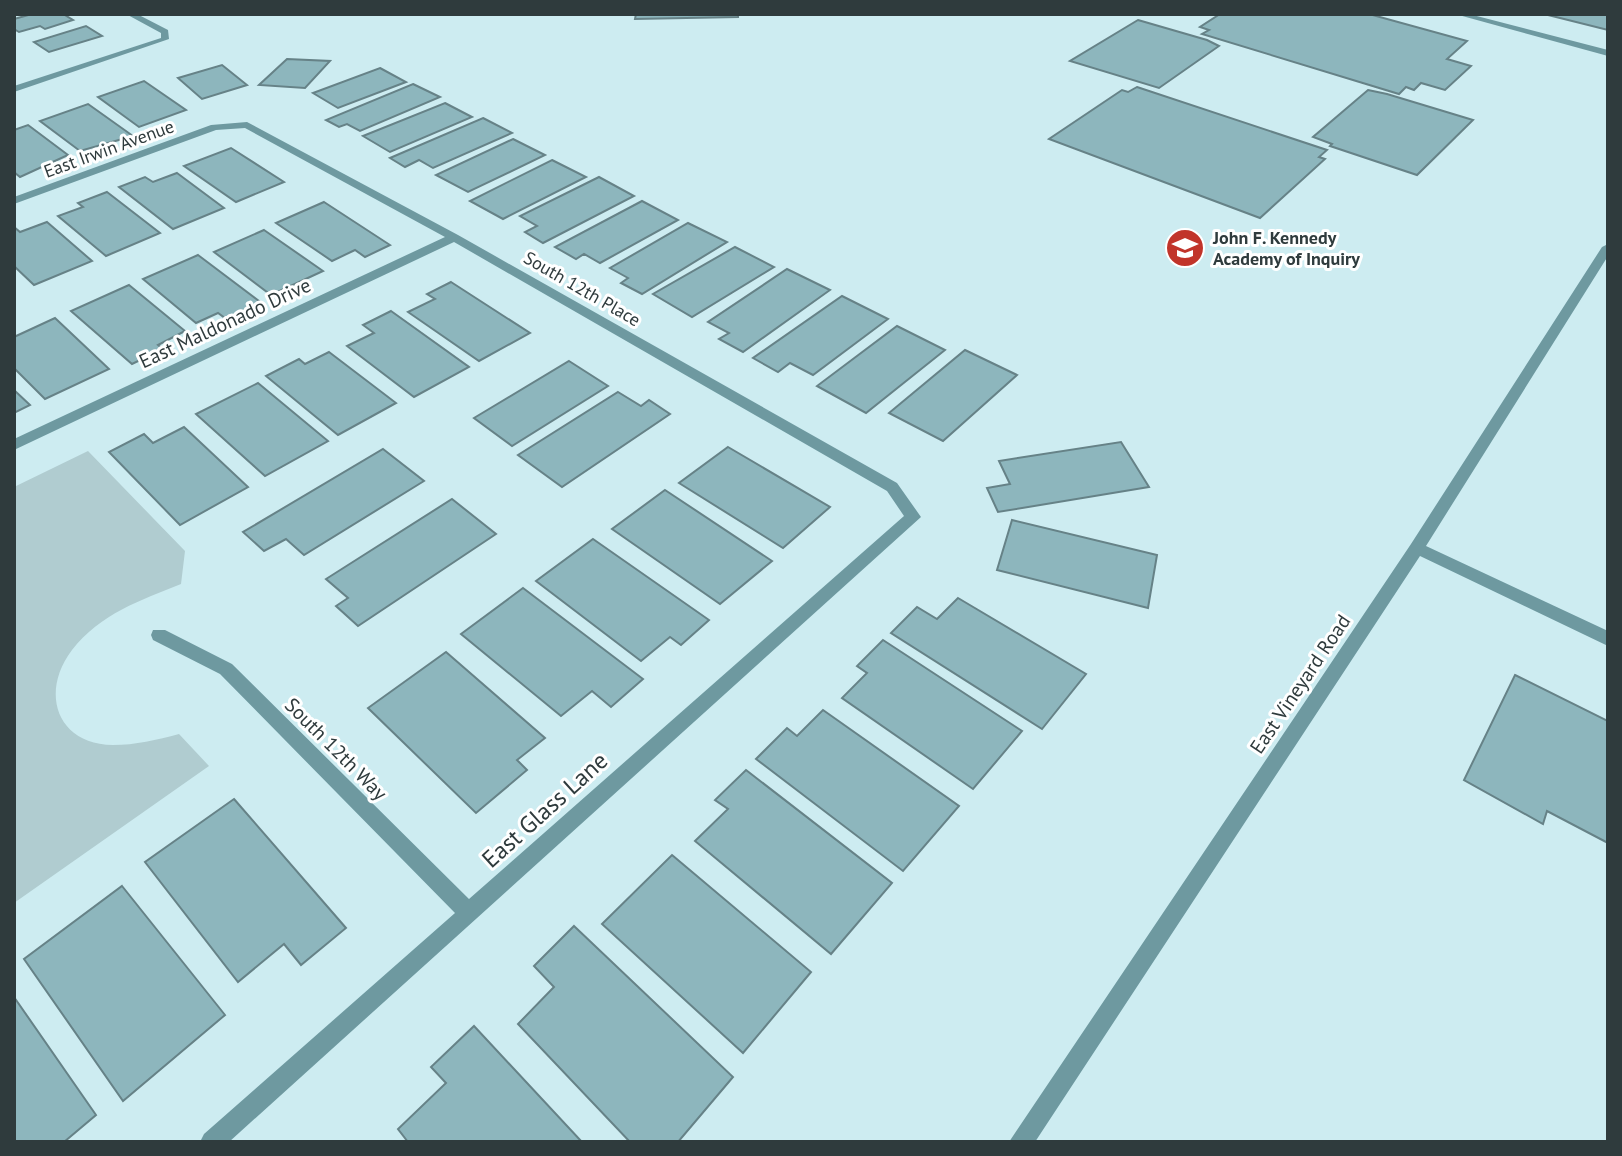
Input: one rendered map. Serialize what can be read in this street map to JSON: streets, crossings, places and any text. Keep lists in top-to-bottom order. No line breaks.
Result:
{"streets":{"street":["East Irwin Avenue","South 12th Place","East Maldonado Drive","East Vineyard Road","South 12th Way","East Glass Lane"]},"crossings":[["East Irwin Avenue","South 12th Place"],["South 12th Place","East Maldonado Drive"],["South 12th Place","East Glass Lane"],["South 12th Way","East Glass Lane"]],"places":{"school or university":["John F. Kennedy Academy of Inquiry"]}}
